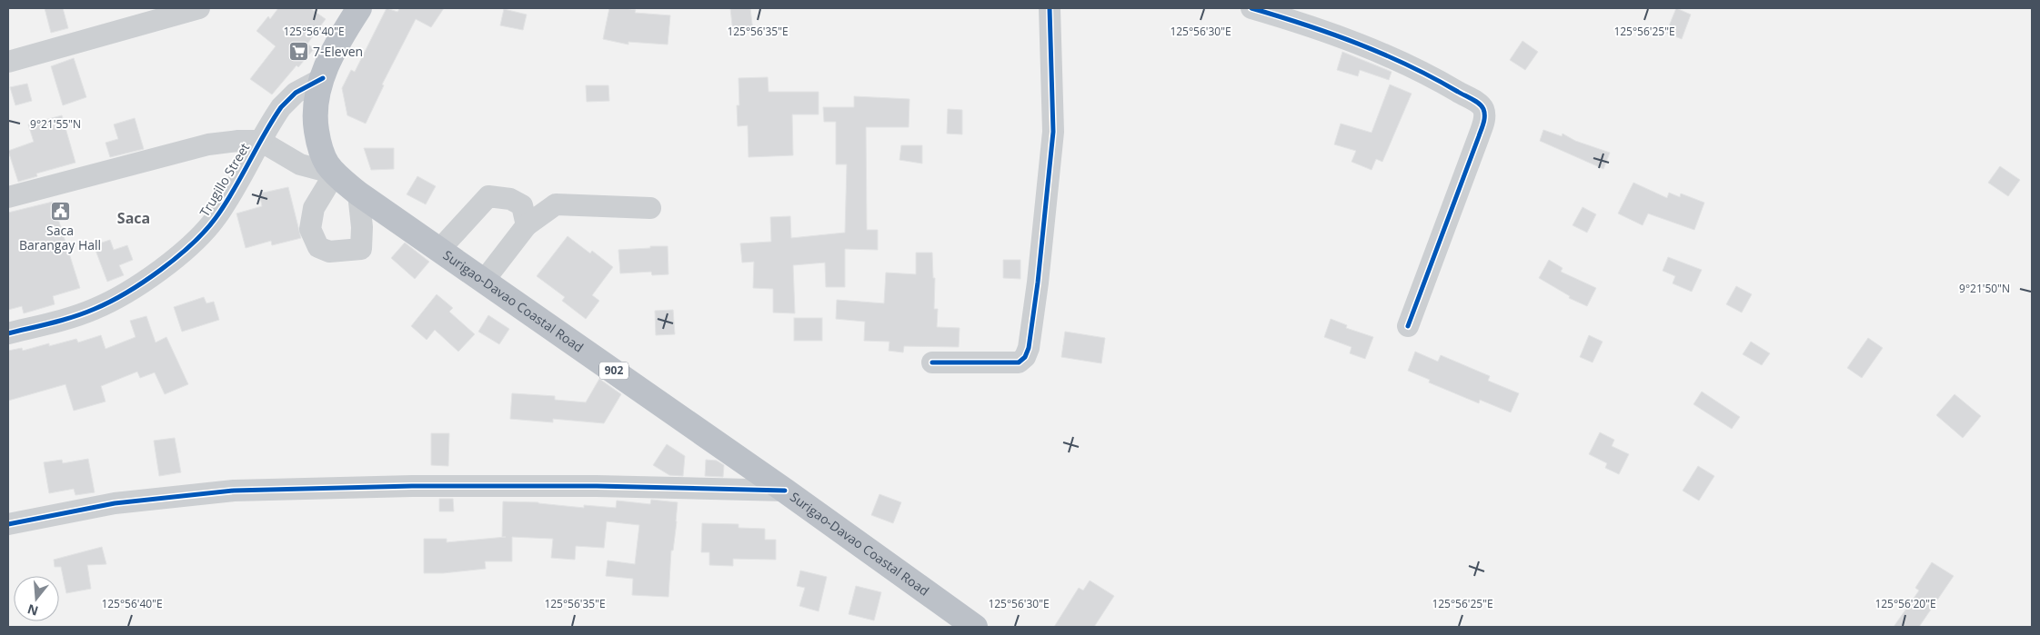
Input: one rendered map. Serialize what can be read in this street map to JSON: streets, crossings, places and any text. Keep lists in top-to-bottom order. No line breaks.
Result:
{"streets":{"highway":["Surigao-Davao Coastal Road","902"],"street":["Trugillo Street"]},"crossings":[["Trugillo Street","Surigao-Davao Coastal Road"]],"districts":["Saca"],"places":{"supermarket":["7-Eleven"],"public building":["Saca Barangay Hall"]},"north":"bottom","coordinates":["125°56'40\"E","125°56'35\"E","125°56'30\"E","125°56'25\"E","9°21'55\"N","9°21'50\"N","125°56'20\"E"]}
